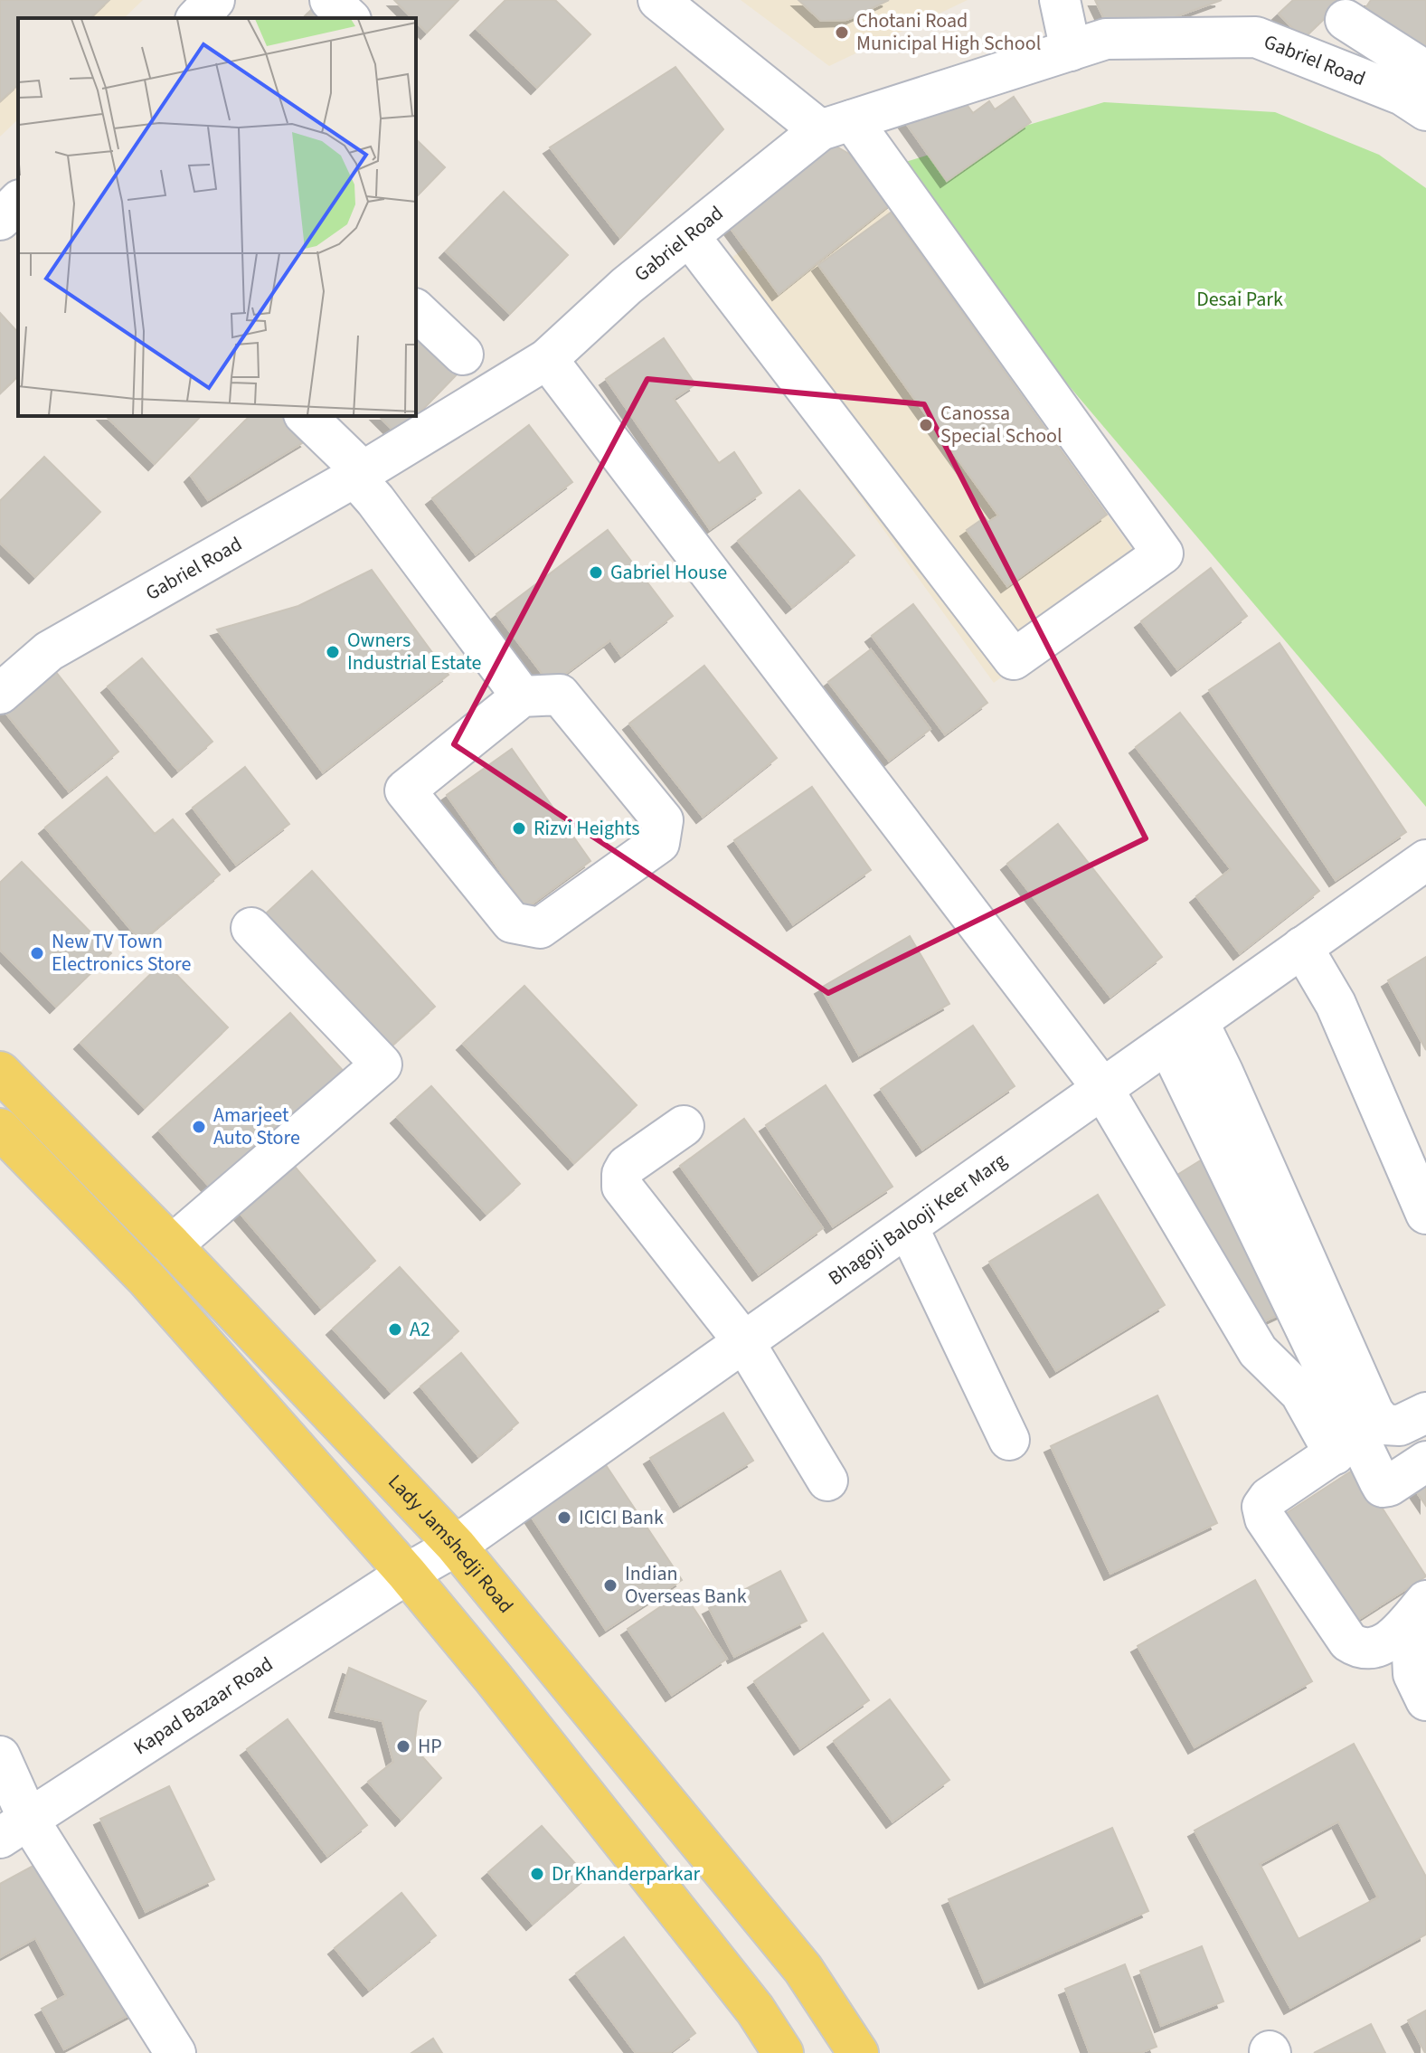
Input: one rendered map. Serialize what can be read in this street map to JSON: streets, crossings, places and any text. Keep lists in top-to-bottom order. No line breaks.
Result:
{"streets":{"main road":["Lady Jamshedji Road"],"street":["Gabriel Road","Bhagoji Balooji Keer Marg","Kapad Bazaar Road"]},"crossings":[["Bhagoji Balooji Keer Marg","Lady Jamshedji Road"],["Bhagoji Balooji Keer Marg","Kapad Bazaar Road"]],"parks":["Desai Park"],"places":["Chotani Road Municipal High School","Canossa Special School","Gabriel House","Owners Industrial Estate","Rizvi Heights","New TV Town Electronics Store","Amarjeet Auto Store","A2","ICICI Bank","Indian Overseas Bank","HP","Dr Khanderparkar"]}
